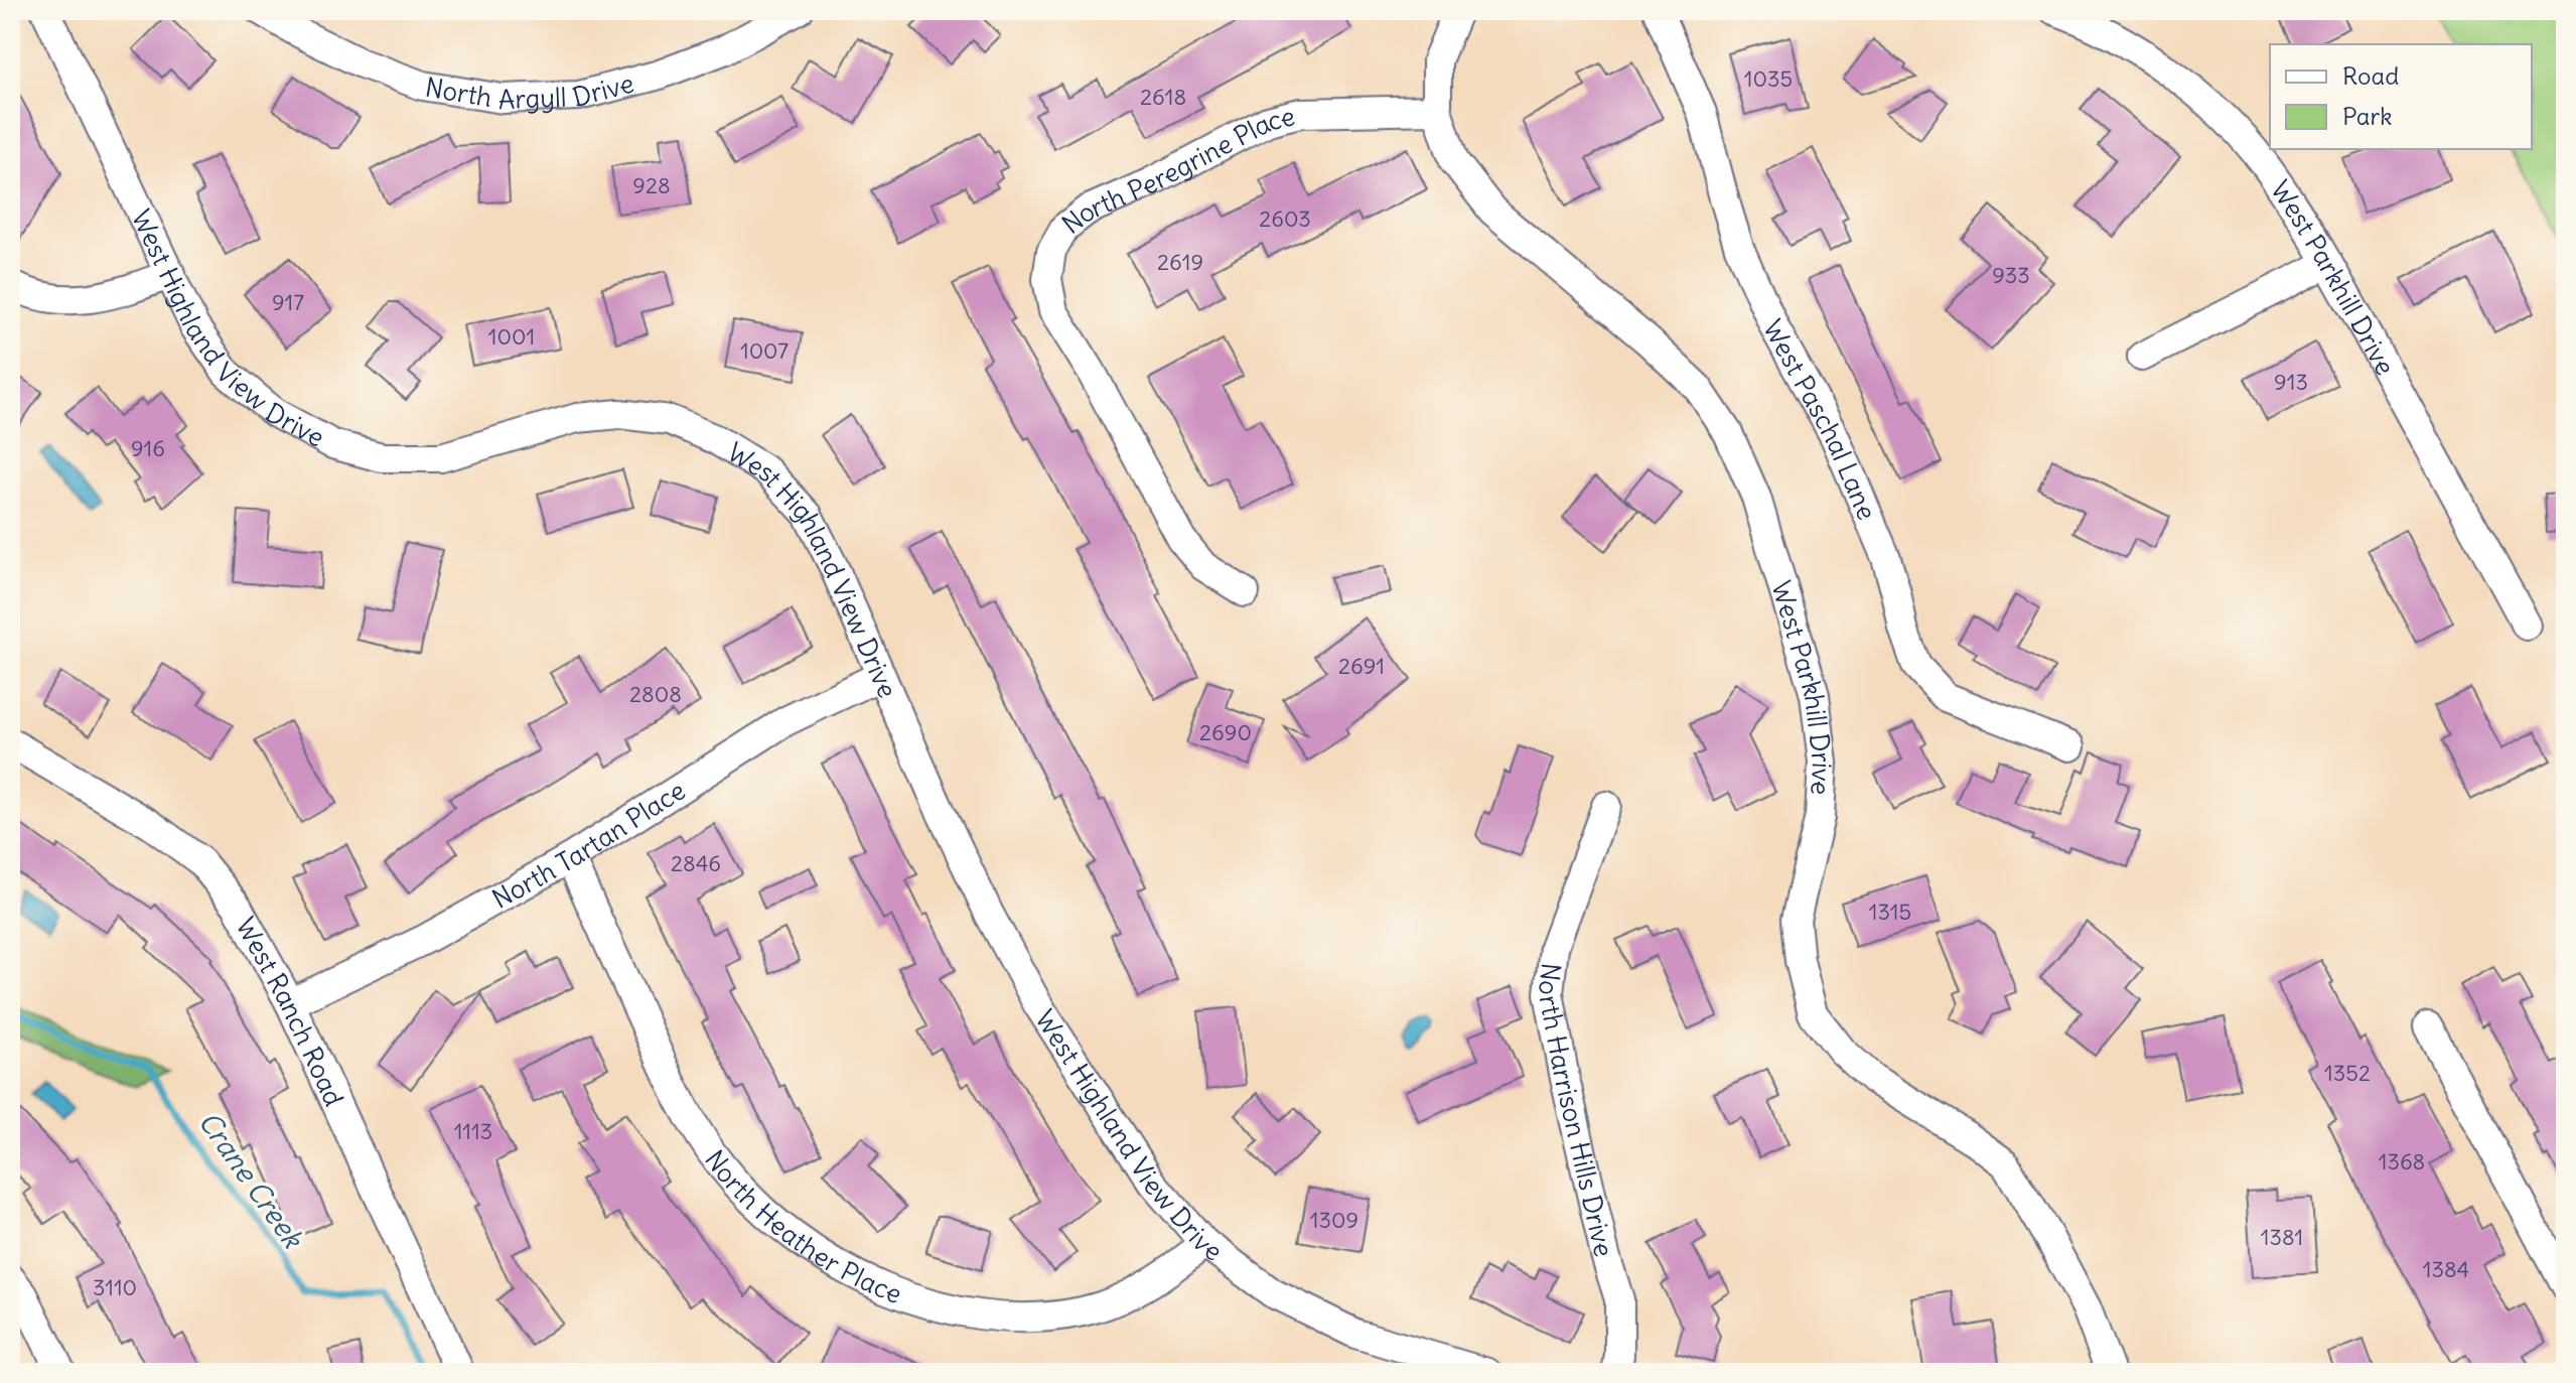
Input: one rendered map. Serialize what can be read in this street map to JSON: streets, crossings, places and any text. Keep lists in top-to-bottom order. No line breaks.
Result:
{"streets":{"street":["North Argyll Drive","North Peregrine Place","West Parkhill Drive","West Highland View Drive","West Paschal Lane","North Tartan Place","West Ranch Road","North Harrison Hills Drive","North Heather Place"]},"crossings":[["North Peregrine Place","West Parkhill Drive"],["West Highland View Drive","North Tartan Place"],["West Highland View Drive","North Heather Place"],["North Tartan Place","West Ranch Road"],["North Tartan Place","North Heather Place"]],"water":["Crane Creek"],"house_numbers":["1035","2618","928","2603","2619","933","917","1001","1007","913","916","2691","2808","2690","2846","1315","1352","1113","1368","1309","1381","1384","3110"],"legend":["Road","Park"]}
